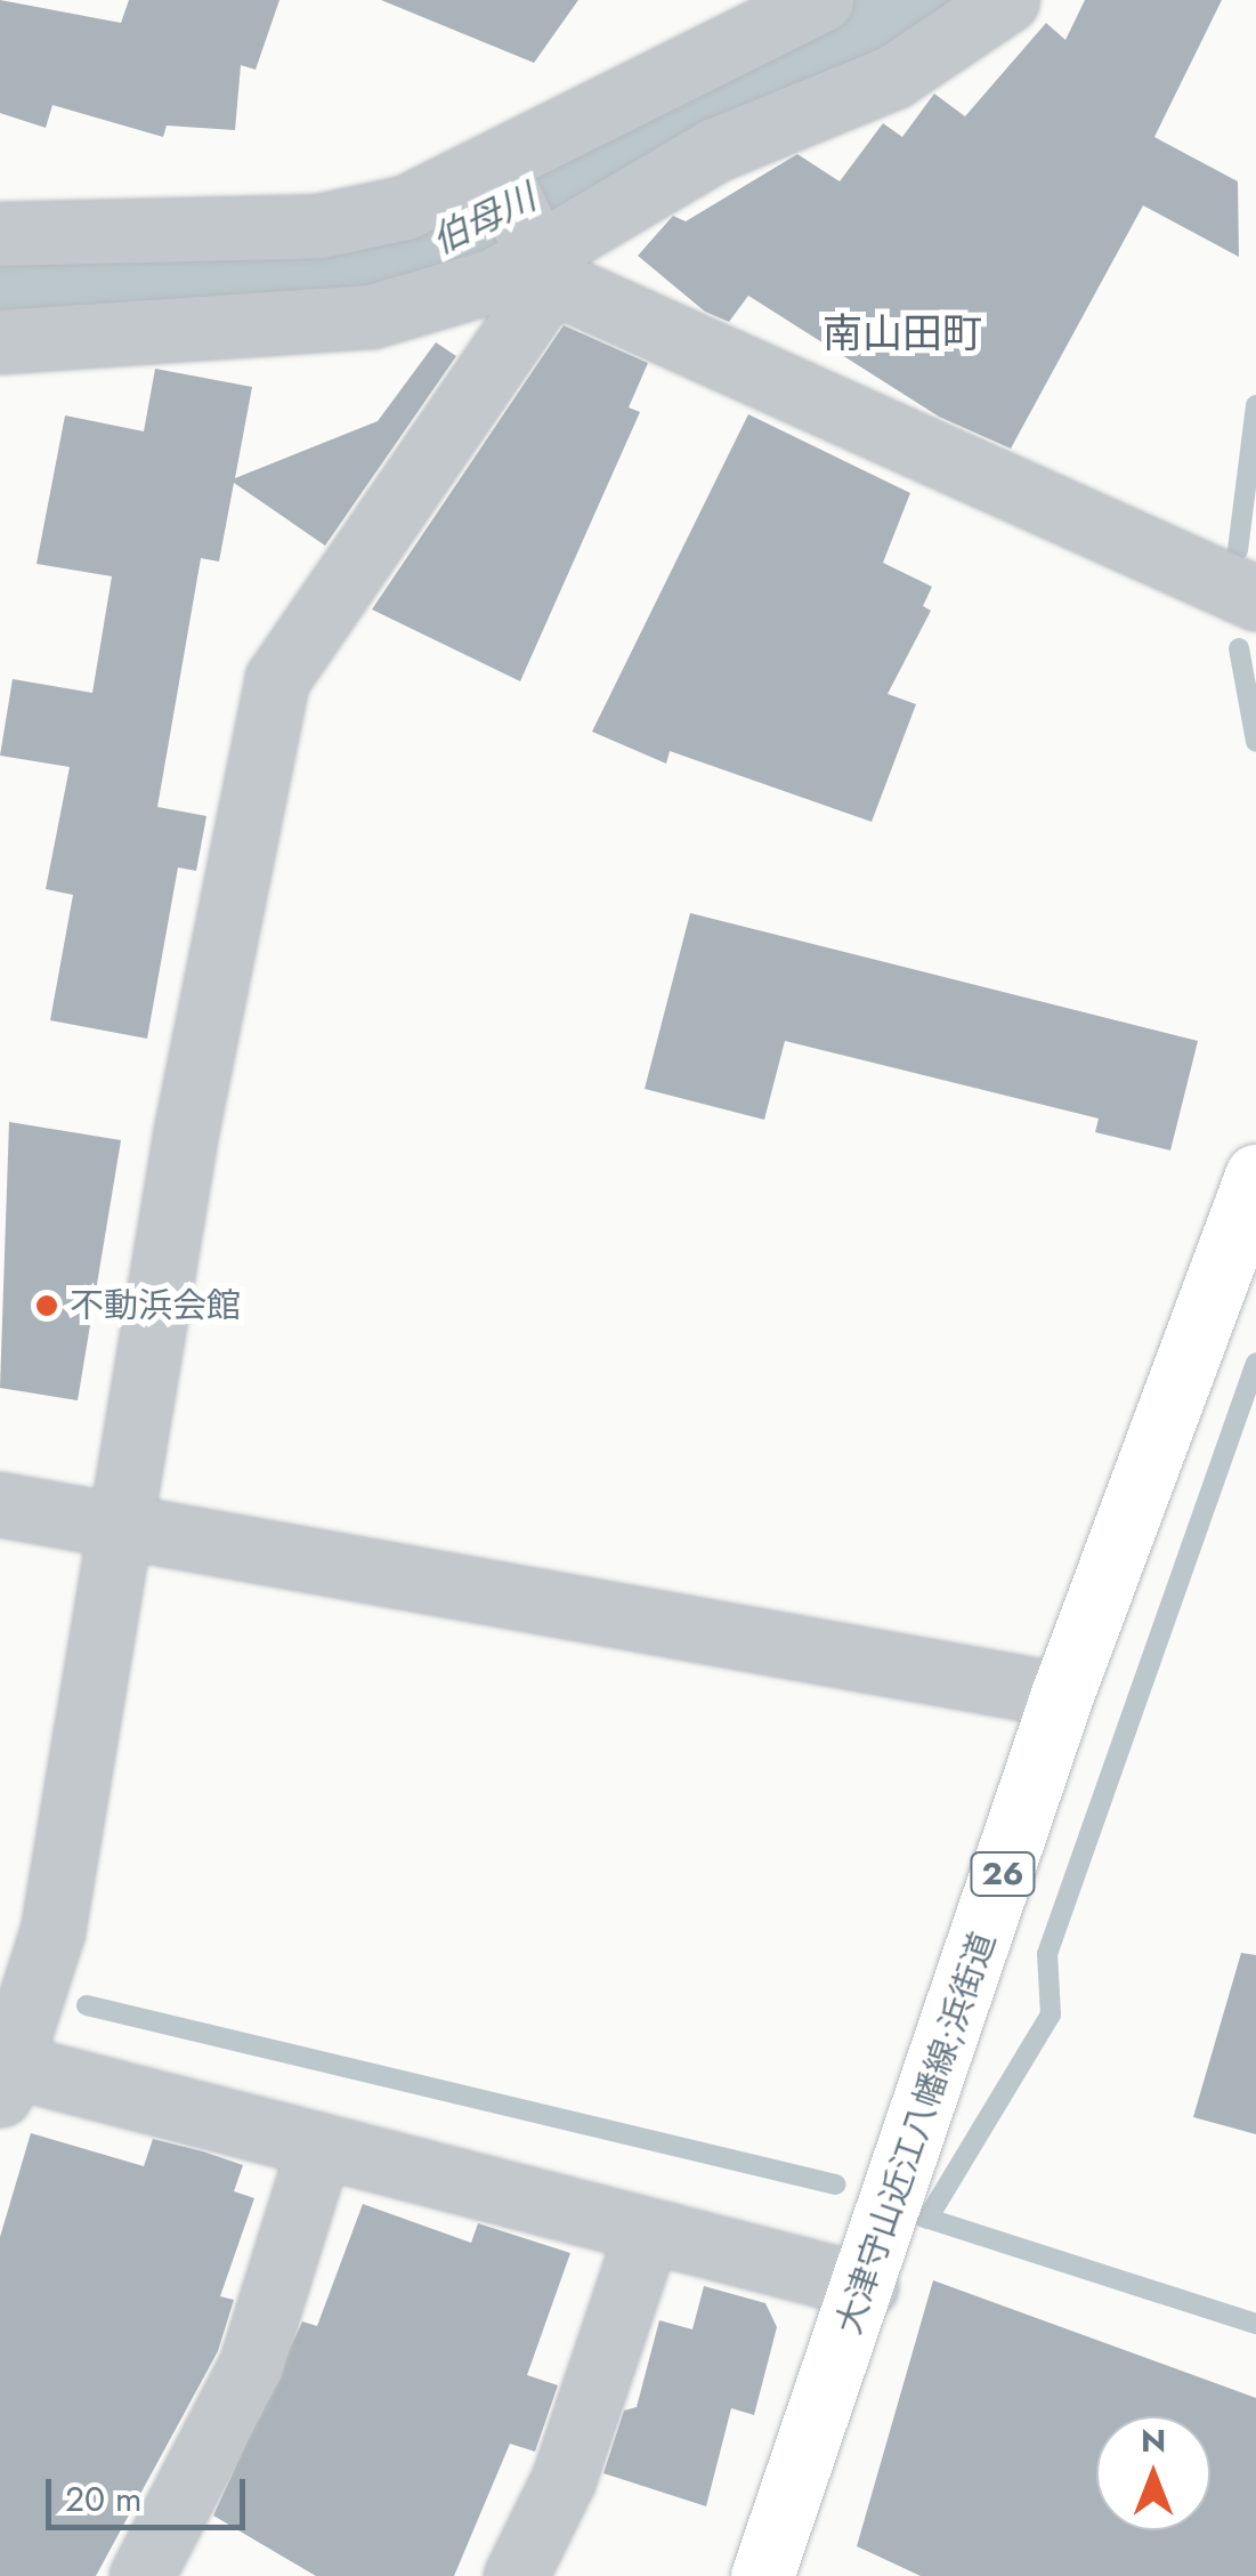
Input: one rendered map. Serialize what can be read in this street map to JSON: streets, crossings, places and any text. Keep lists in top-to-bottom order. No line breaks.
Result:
{"streets":{"main road":["26","大津守山近江八幡線;浜街道"]},"districts":["南山田町"],"water":["伯母川"],"places":["不動浜会館"],"scale_bar":"20 m","north":"top"}
